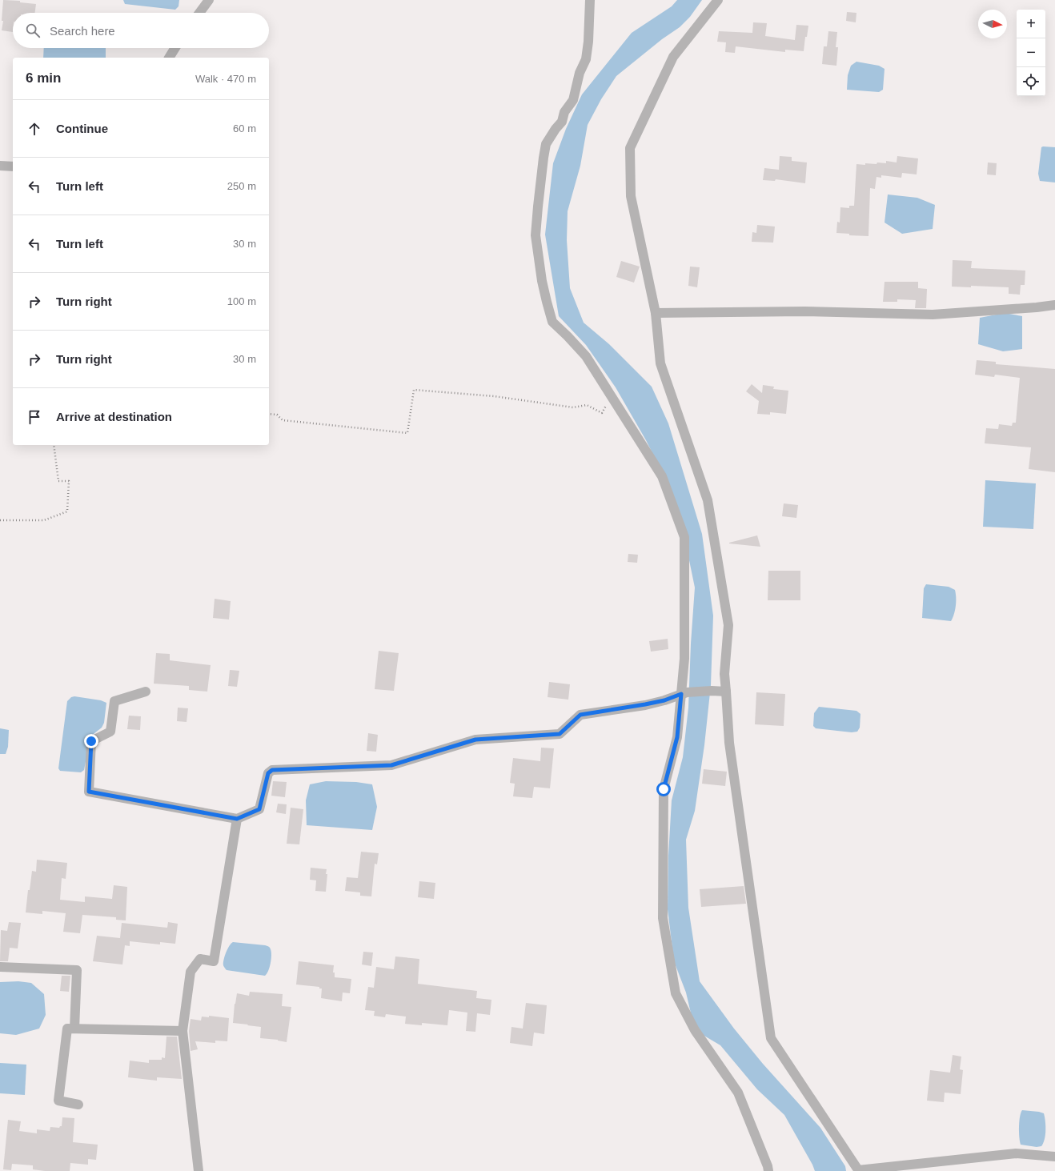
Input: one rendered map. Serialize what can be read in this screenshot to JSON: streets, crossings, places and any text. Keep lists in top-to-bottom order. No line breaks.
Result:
{"north":"right","page":{"map_buttons":["+","−"],"search":"Search here","heading":["6 min","Walk · 470 m"],"list":[["Continue","60 m"],["Turn left","250 m"],["Turn left","30 m"],["Turn right","100 m"],["Turn right","30 m"],"Arrive at destination"]}}
